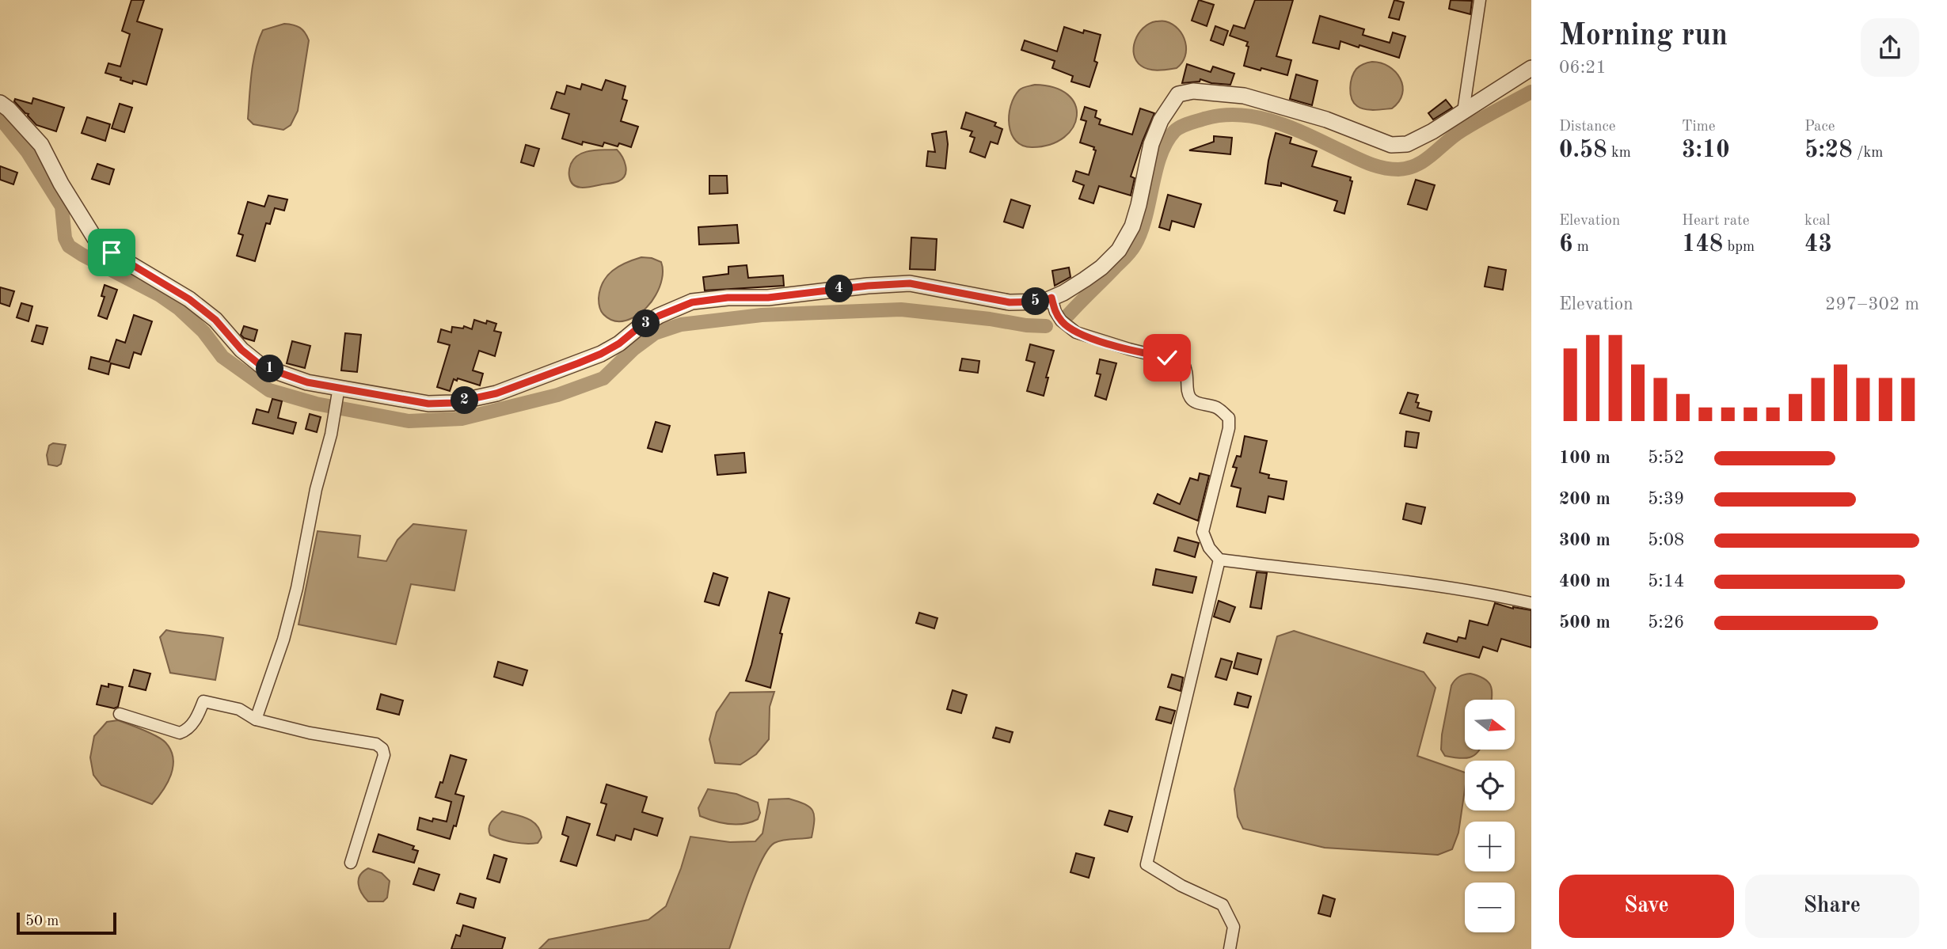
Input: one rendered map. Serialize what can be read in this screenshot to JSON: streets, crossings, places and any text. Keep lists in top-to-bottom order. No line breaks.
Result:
{"scale_bar":"50 m","north":"right","page":{"heading":["Morning run","06:21"],"stats":[["Distance","0.58 km"],["Time","3:10"],["Pace","5:28 /km"],["Elevation","6 m"],["Heart rate","148 bpm"],["kcal","43"]],"pins":["4","5","3","1","2"],"chart":["Elevation","297–302 m"],"list":[{"name":"100 m","note":"5:52"},{"name":"200 m","note":"5:39"},{"name":"300 m","note":"5:08"},{"name":"400 m","note":"5:14"},{"name":"500 m","note":"5:26"}],"map_buttons":["+","−"],"buttons":["Save","Share"],"scale":"50 m"}}
